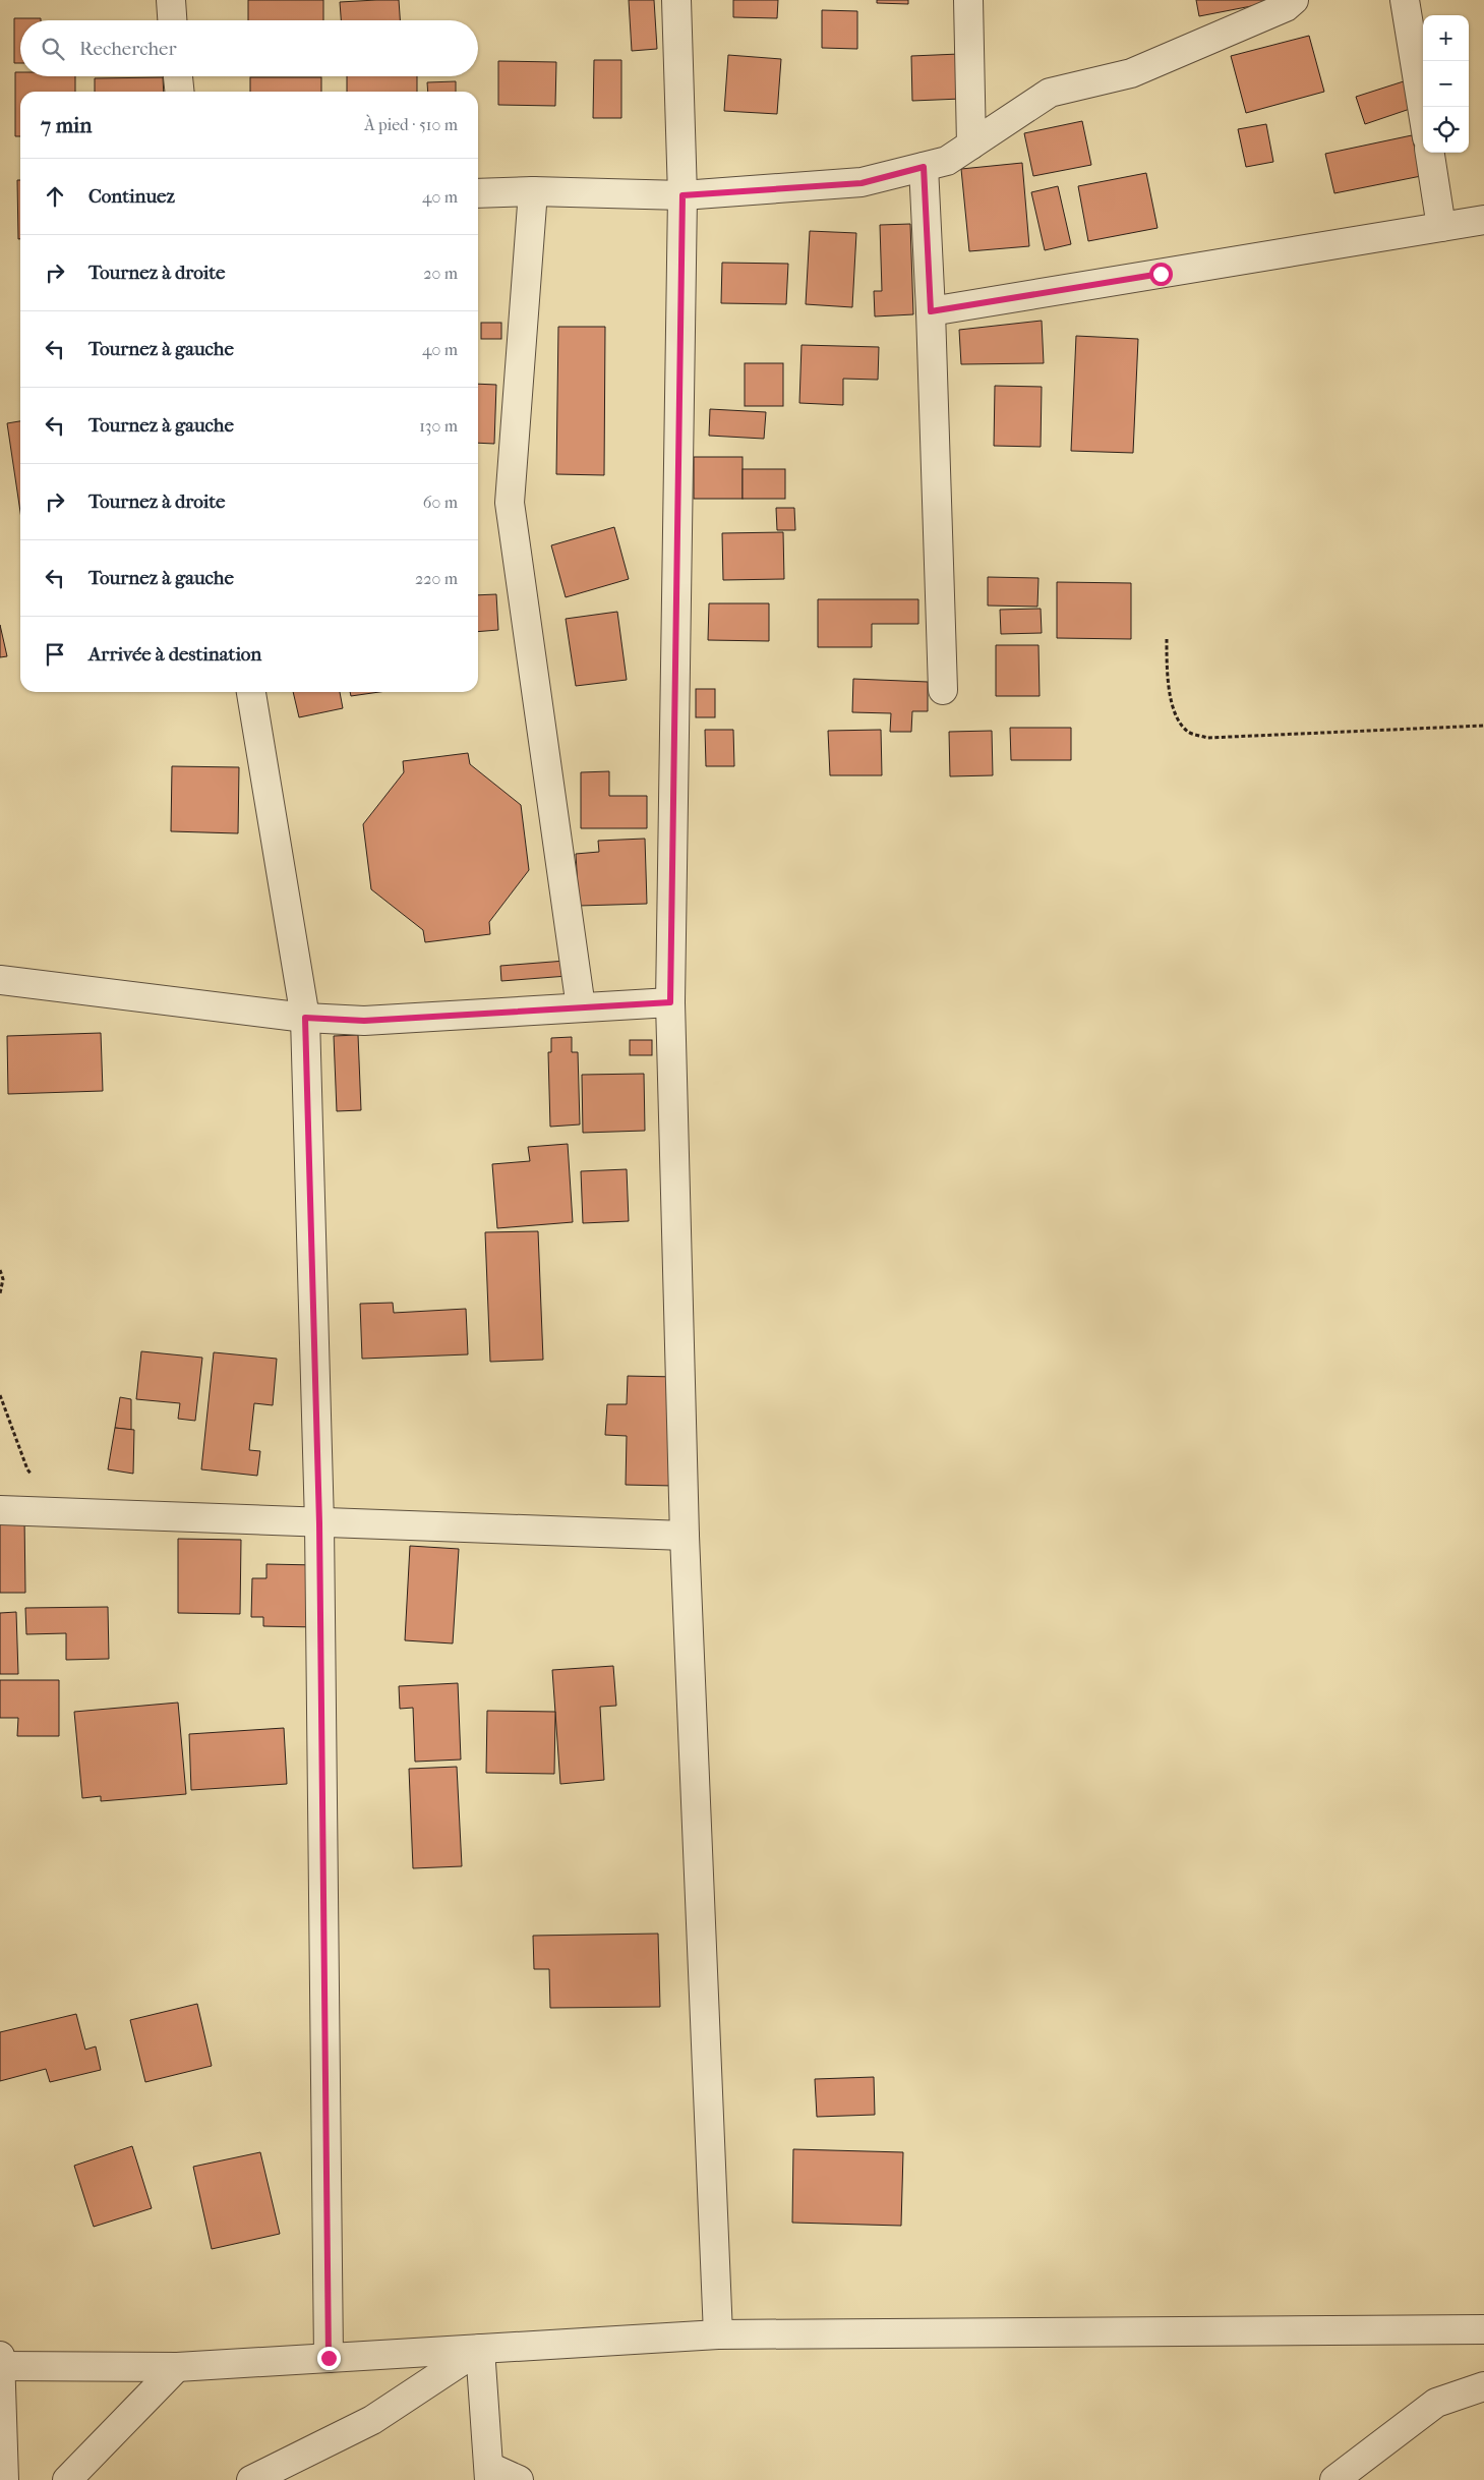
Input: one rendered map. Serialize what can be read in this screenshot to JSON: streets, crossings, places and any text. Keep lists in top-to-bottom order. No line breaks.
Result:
{"page":{"map_buttons":["+","−"],"search":"Rechercher","heading":["7 min","À pied · 510 m"],"list":[["Continuez","40 m"],["Tournez à droite","20 m"],["Tournez à gauche","40 m"],["Tournez à gauche","130 m"],["Tournez à droite","60 m"],["Tournez à gauche","220 m"],"Arrivée à destination"]}}
